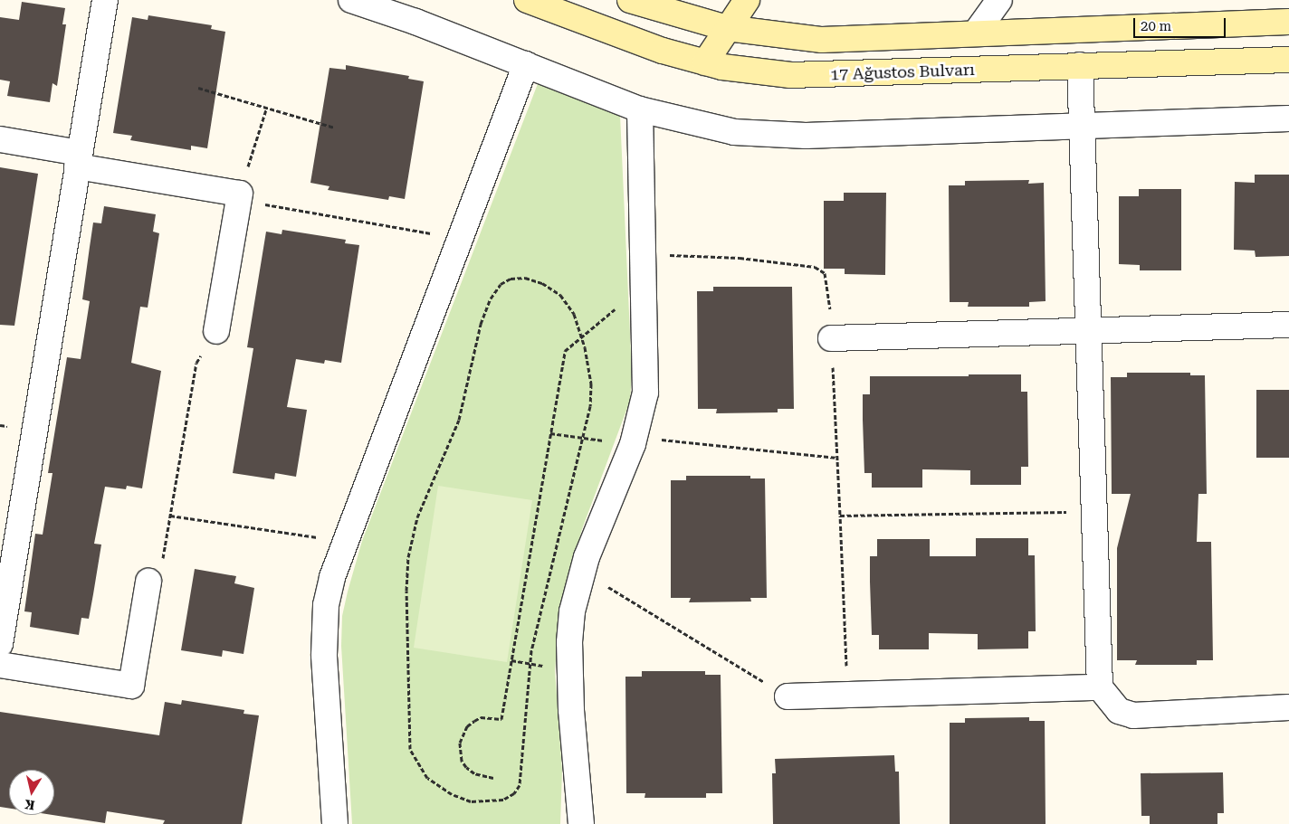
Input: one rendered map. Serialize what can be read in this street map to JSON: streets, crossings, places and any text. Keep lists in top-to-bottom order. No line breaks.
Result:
{"streets":{"main road":["17 Ağustos Bulvarı"]},"scale_bar":"20 m","north":"bottom"}
